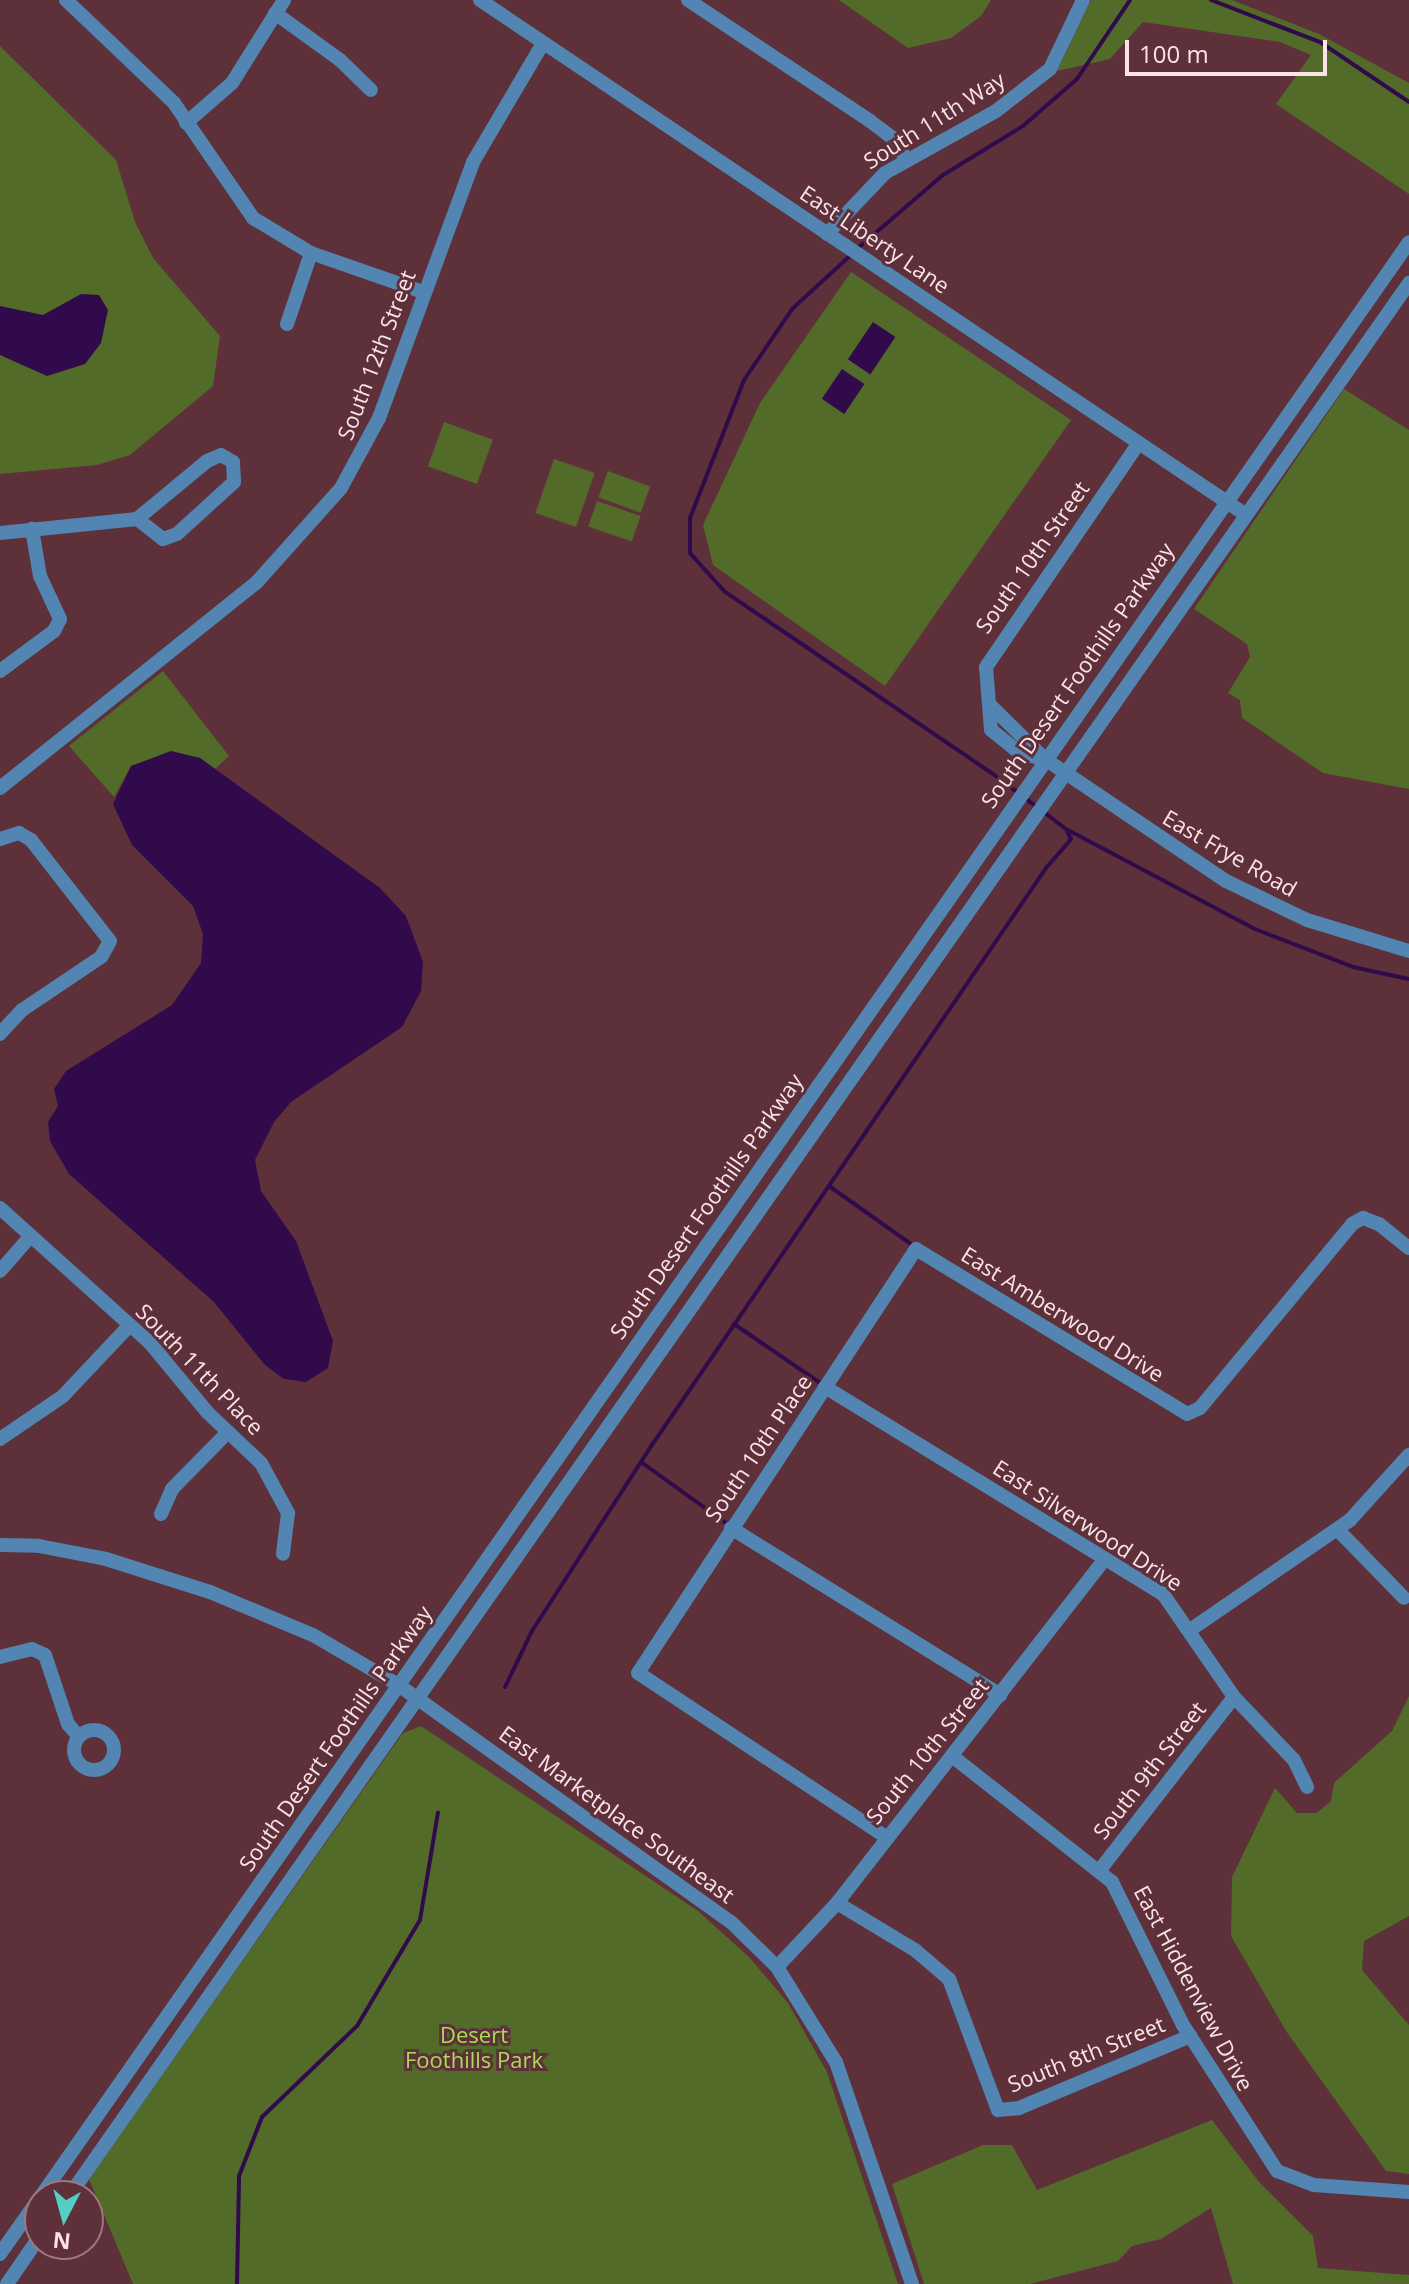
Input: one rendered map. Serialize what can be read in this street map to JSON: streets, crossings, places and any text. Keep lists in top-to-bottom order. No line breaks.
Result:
{"streets":{"street":["South 11th Way","East Liberty Lane","South 12th Street","South 10th Street","South Desert Foothills Parkway","East Frye Road","East Amberwood Drive","South 11th Place","South 10th Place","East Silverwood Drive","South 9th Street","East Marketplace Southeast","East Hiddenview Drive","South 8th Street"]},"crossings":[["South 11th Way","East Liberty Lane"],["East Liberty Lane","South 12th Street"],["East Liberty Lane","South 10th Street"],["East Liberty Lane","South Desert Foothills Parkway"],["South 10th Street","East Frye Road"],["South 10th Street","South 10th Place"],["South 10th Street","East Silverwood Drive"],["South 10th Street","East Marketplace Southeast"],["South 10th Street","East Hiddenview Drive"],["South 10th Street","South 8th Street"],["South Desert Foothills Parkway","East Frye Road"],["South Desert Foothills Parkway","East Marketplace Southeast"],["East Amberwood Drive","South 10th Place"],["South 10th Place","East Silverwood Drive"],["East Silverwood Drive","South 9th Street"],["South 9th Street","East Hiddenview Drive"],["East Hiddenview Drive","South 8th Street"]],"parks":["Desert Foothills Park"],"scale_bar":"100 m","north":"bottom"}
